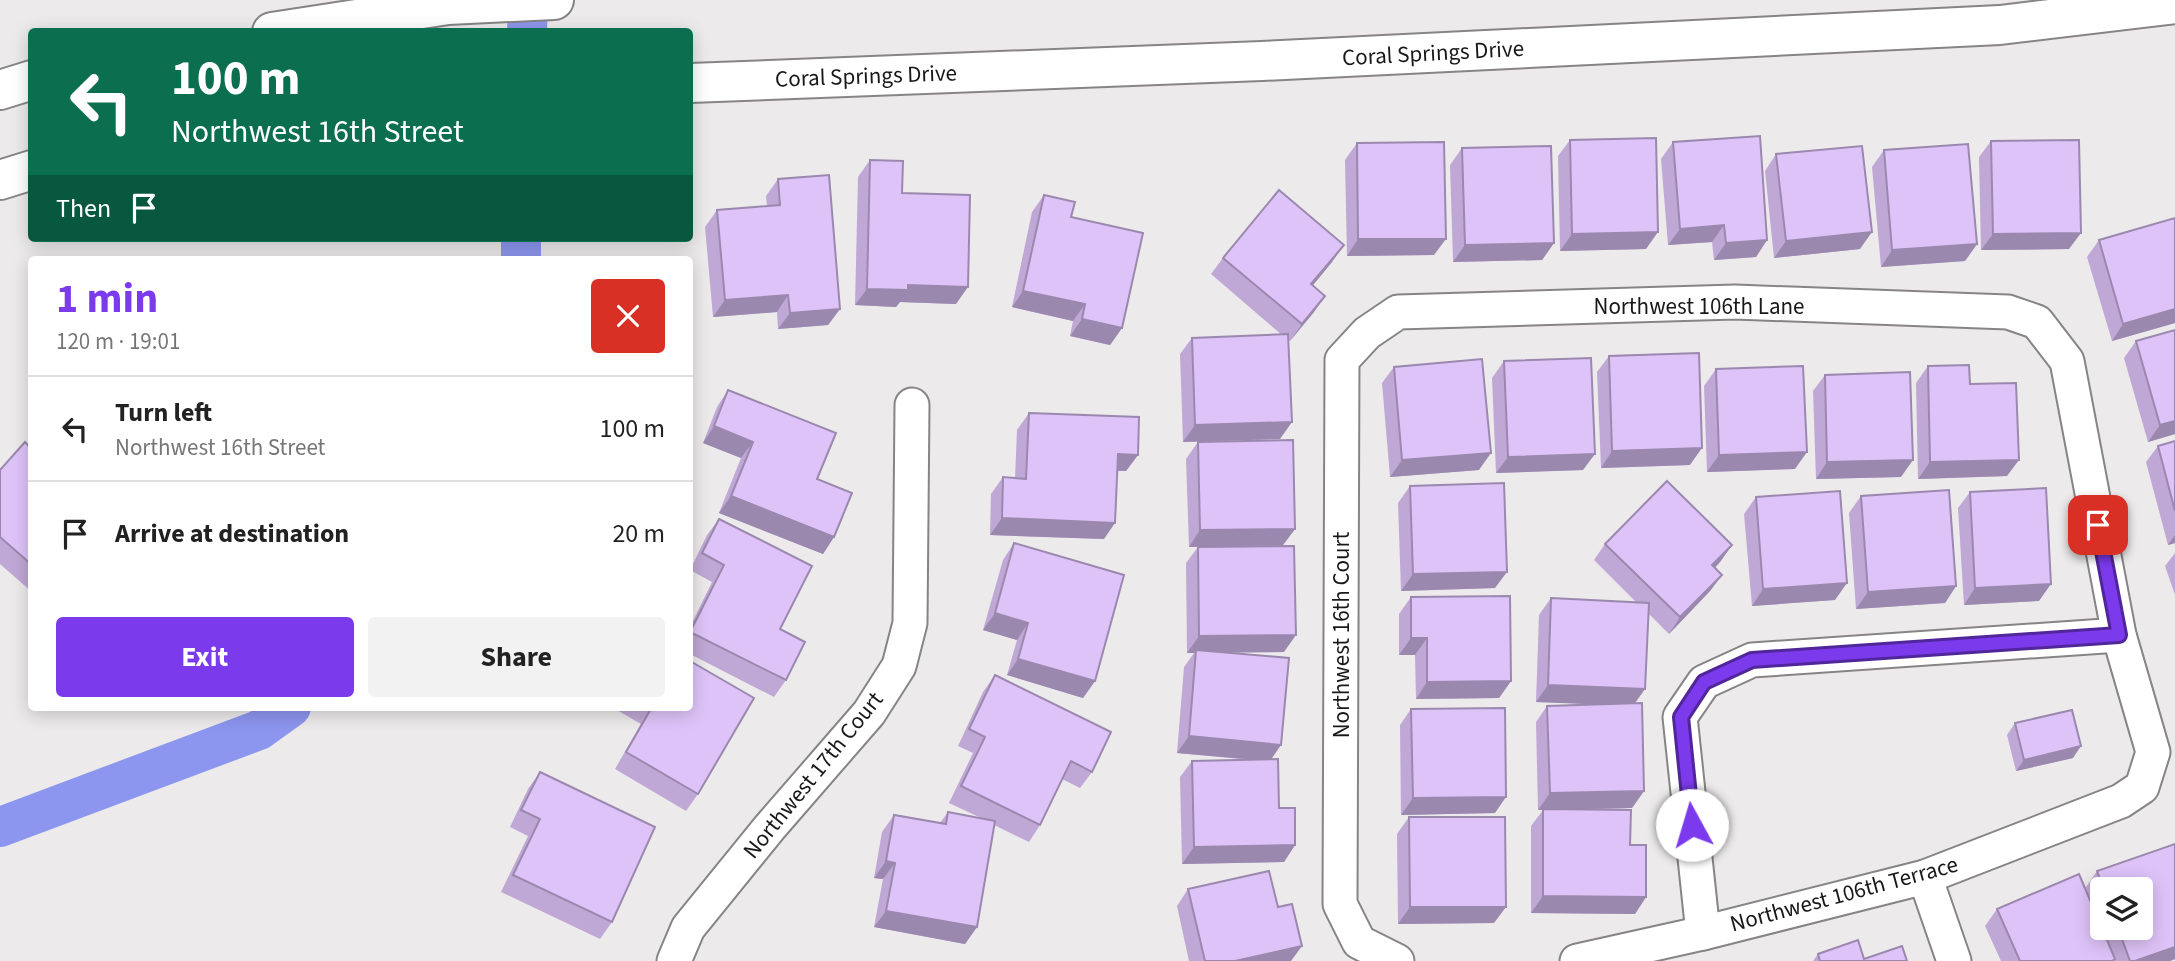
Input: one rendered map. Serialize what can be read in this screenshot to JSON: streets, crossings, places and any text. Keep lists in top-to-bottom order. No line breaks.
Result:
{"streets":{"main road":["Coral Springs Drive"],"street":["Northwest 106th Lane","Northwest 16th Court","Northwest 17th Court","Northwest 106th Terrace"]},"crossings":[["Northwest 106th Lane","Northwest 16th Court"],["Northwest 106th Lane","Northwest 106th Terrace"]],"page":{"turn":["100 m","Northwest 16th Street"],"then":"Then","heading":["1 min","120 m · 19:01"],"list":[{"name":"Turn left","note":"Northwest 16th Street","value":"100 m"},{"name":"Arrive at destination","value":"20 m"}],"buttons":["Exit","Share"]}}
